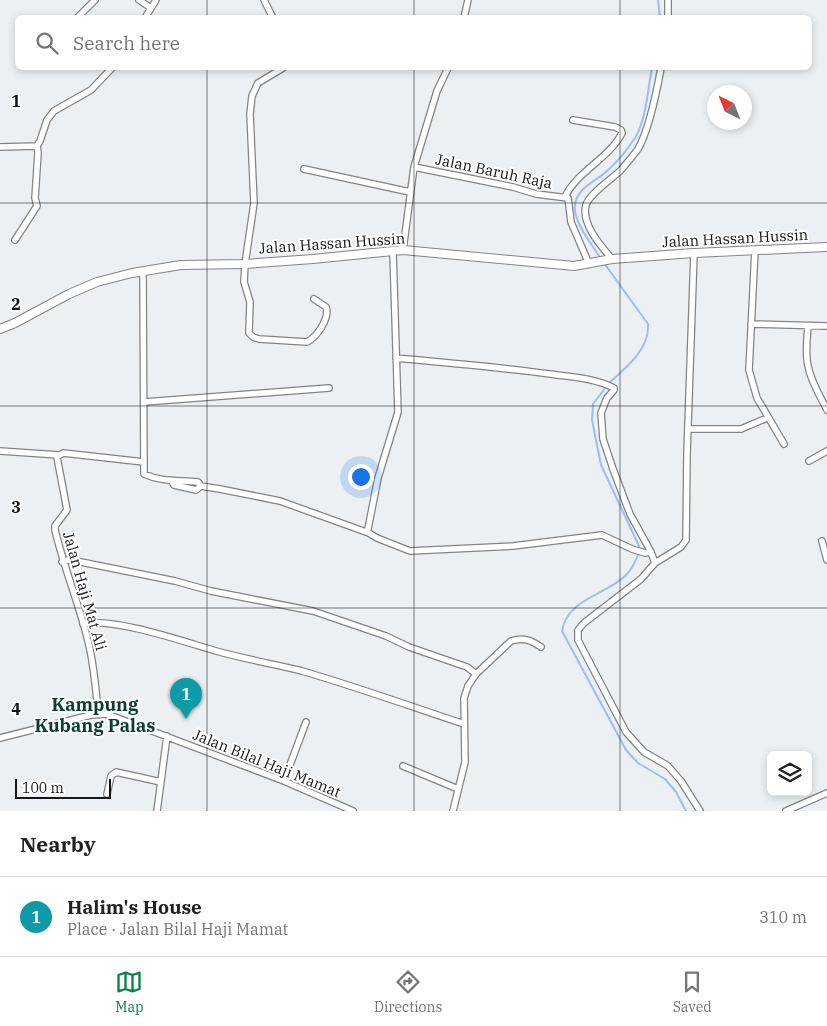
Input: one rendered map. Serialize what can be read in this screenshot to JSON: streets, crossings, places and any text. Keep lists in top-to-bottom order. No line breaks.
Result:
{"streets":{"street":["Jalan Baruh Raja","Jalan Hassan Hussin","Jalan Haji Mat Ali","Jalan Bilal Haji Mamat"]},"crossings":[["Jalan Haji Mat Ali","Jalan Bilal Haji Mamat"]],"districts":["Kampung Kubang Palas"],"scale_bar":"100 m","north":"top left","page":{"search":"Search here","pins":"1","scale":"100 m","heading":"Nearby","list":[{"mark":"1","name":"Halim's House","note":"Place · Jalan Bilal Haji Mamat","value":"310 m"}],"nav":["Map","Directions","Saved"]},"grid":{"rows":["1","2","3","4"]}}
